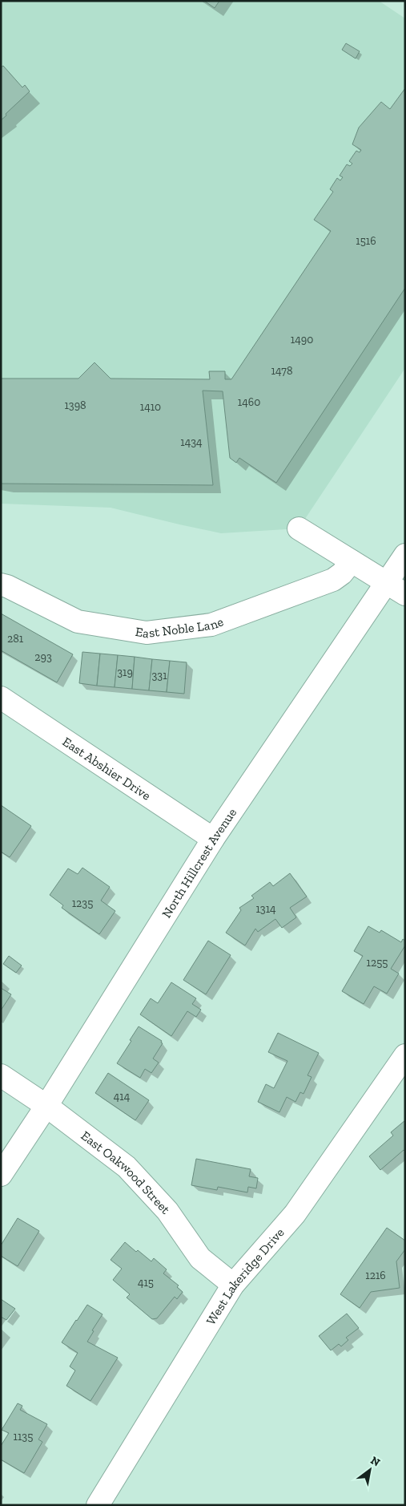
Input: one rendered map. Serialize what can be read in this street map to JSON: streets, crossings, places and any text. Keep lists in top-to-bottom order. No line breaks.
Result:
{"streets":{"street":["East Noble Lane","East Abshier Drive","North Hillcrest Avenue","East Oakwood Street","West Lakeridge Drive"]},"crossings":[["East Abshier Drive","North Hillcrest Avenue"],["North Hillcrest Avenue","East Oakwood Street"],["East Oakwood Street","West Lakeridge Drive"]],"house_numbers":["1516","1490","1478","1460","1398","1410","1434","281","293","319","331","1235","1314","1255","414","1216","415","1135"],"north":"top right"}
